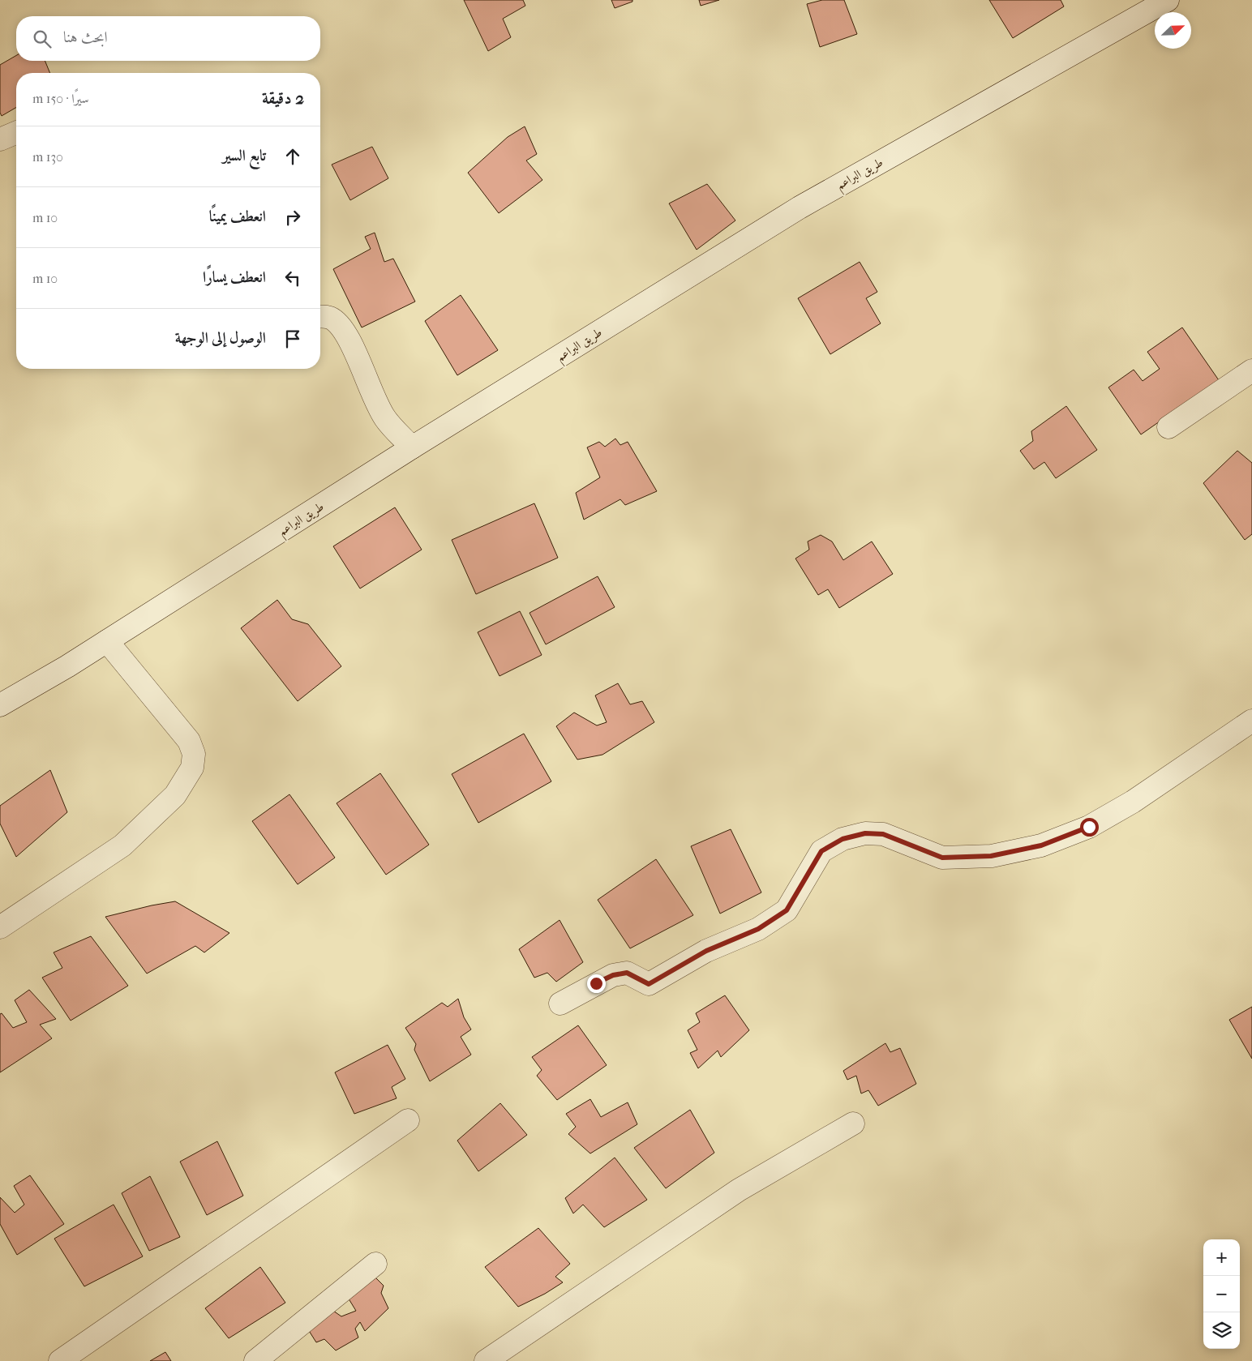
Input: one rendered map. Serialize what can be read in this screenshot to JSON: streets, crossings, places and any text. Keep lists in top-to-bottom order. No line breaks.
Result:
{"streets":{"street":["طريق البراعم"]},"north":"top right","page":{"search":"ابحث هنا","heading":["2 دقيقة","سيرًا · 150 m"],"list":[["تابع السير","130 m"],["انعطف يمينًا","10 m"],["انعطف يسارًا","10 m"],"الوصول إلى الوجهة"],"map_buttons":["+","−"]}}
